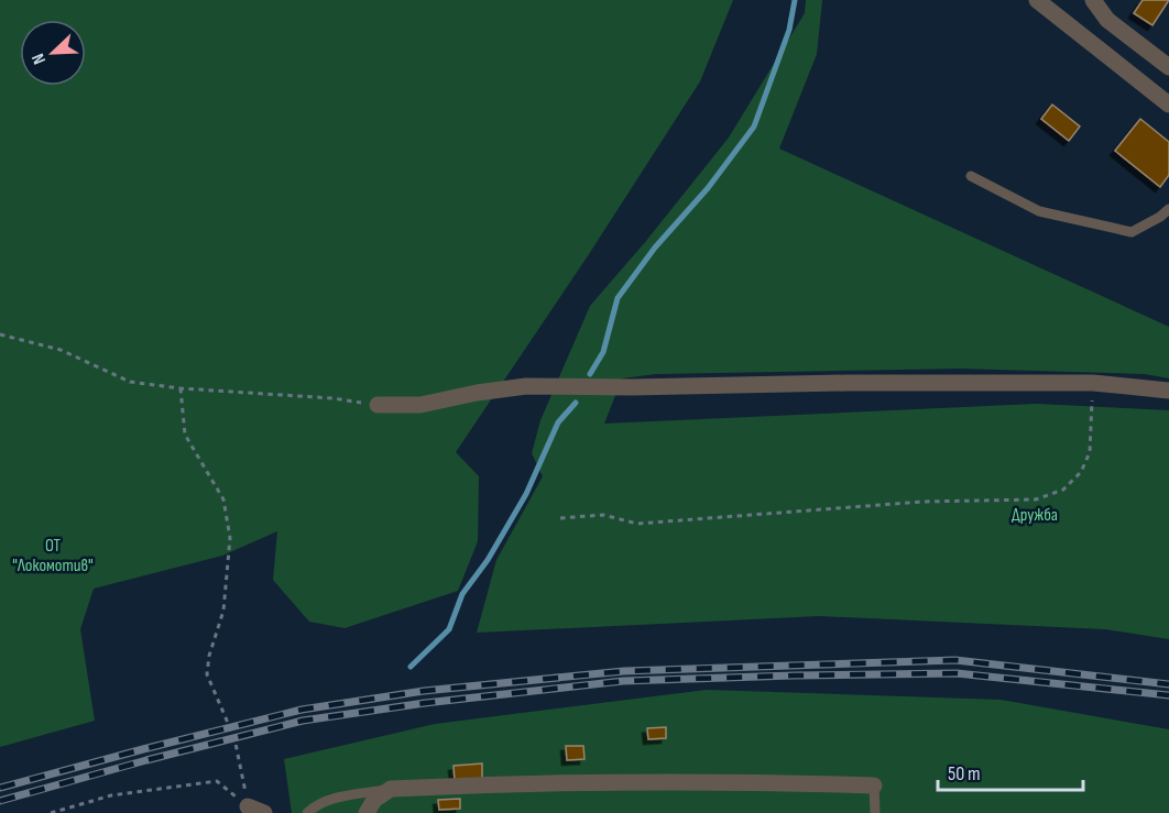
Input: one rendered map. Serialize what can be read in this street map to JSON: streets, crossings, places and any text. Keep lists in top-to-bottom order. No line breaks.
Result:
{"parks":["Дружба","ОТ \"Локомотив\""],"scale_bar":"50 m","north":"bottom left"}
